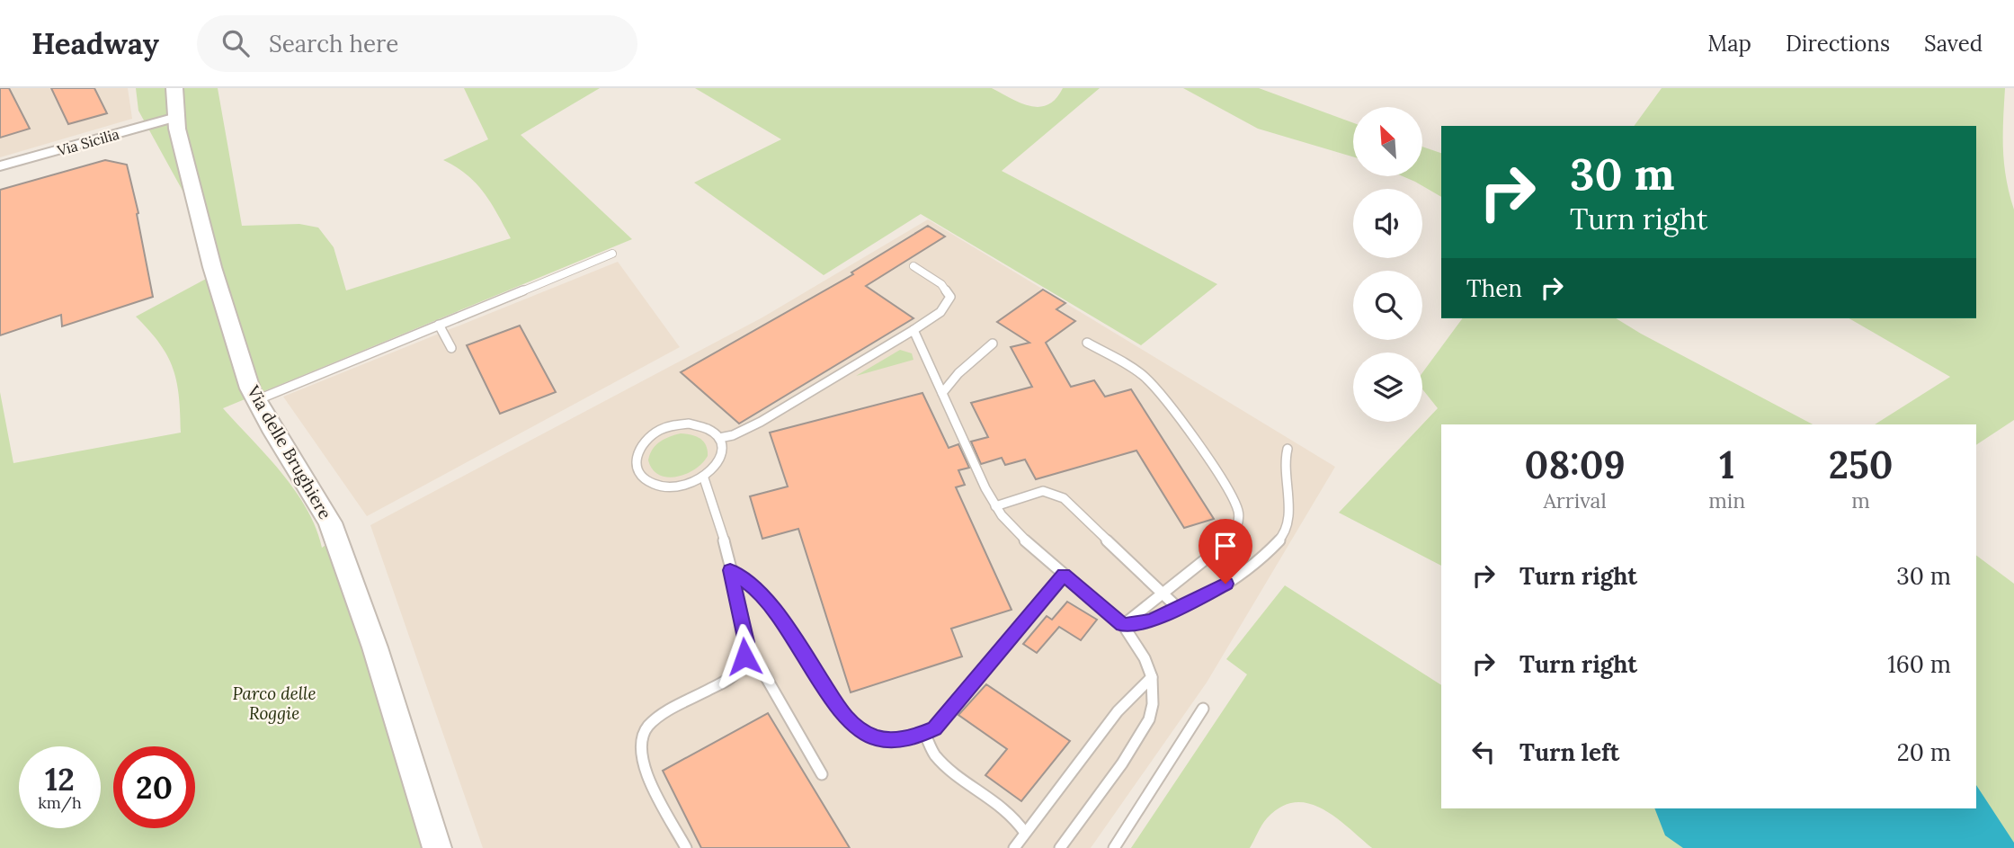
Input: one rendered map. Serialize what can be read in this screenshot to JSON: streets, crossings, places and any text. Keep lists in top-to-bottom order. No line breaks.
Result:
{"streets":{"street":["Via Sicilia","Via delle Brughiere"]},"crossings":[["Via Sicilia","Via delle Brughiere"]],"parks":["Parco delle Roggie"],"north":"top left","page":{"header":"Headway","search":"Search here","nav":["Map","Directions","Saved"],"turn":["30 m","Turn right"],"then":"Then","eta":["08:09","Arrival","1","min","250","m"],"list":[{"name":"Turn right","value":"30 m"},{"name":"Turn right","value":"160 m"},{"name":"Turn left","value":"20 m"}],"speed":"12 km/h","limit":"20"}}
